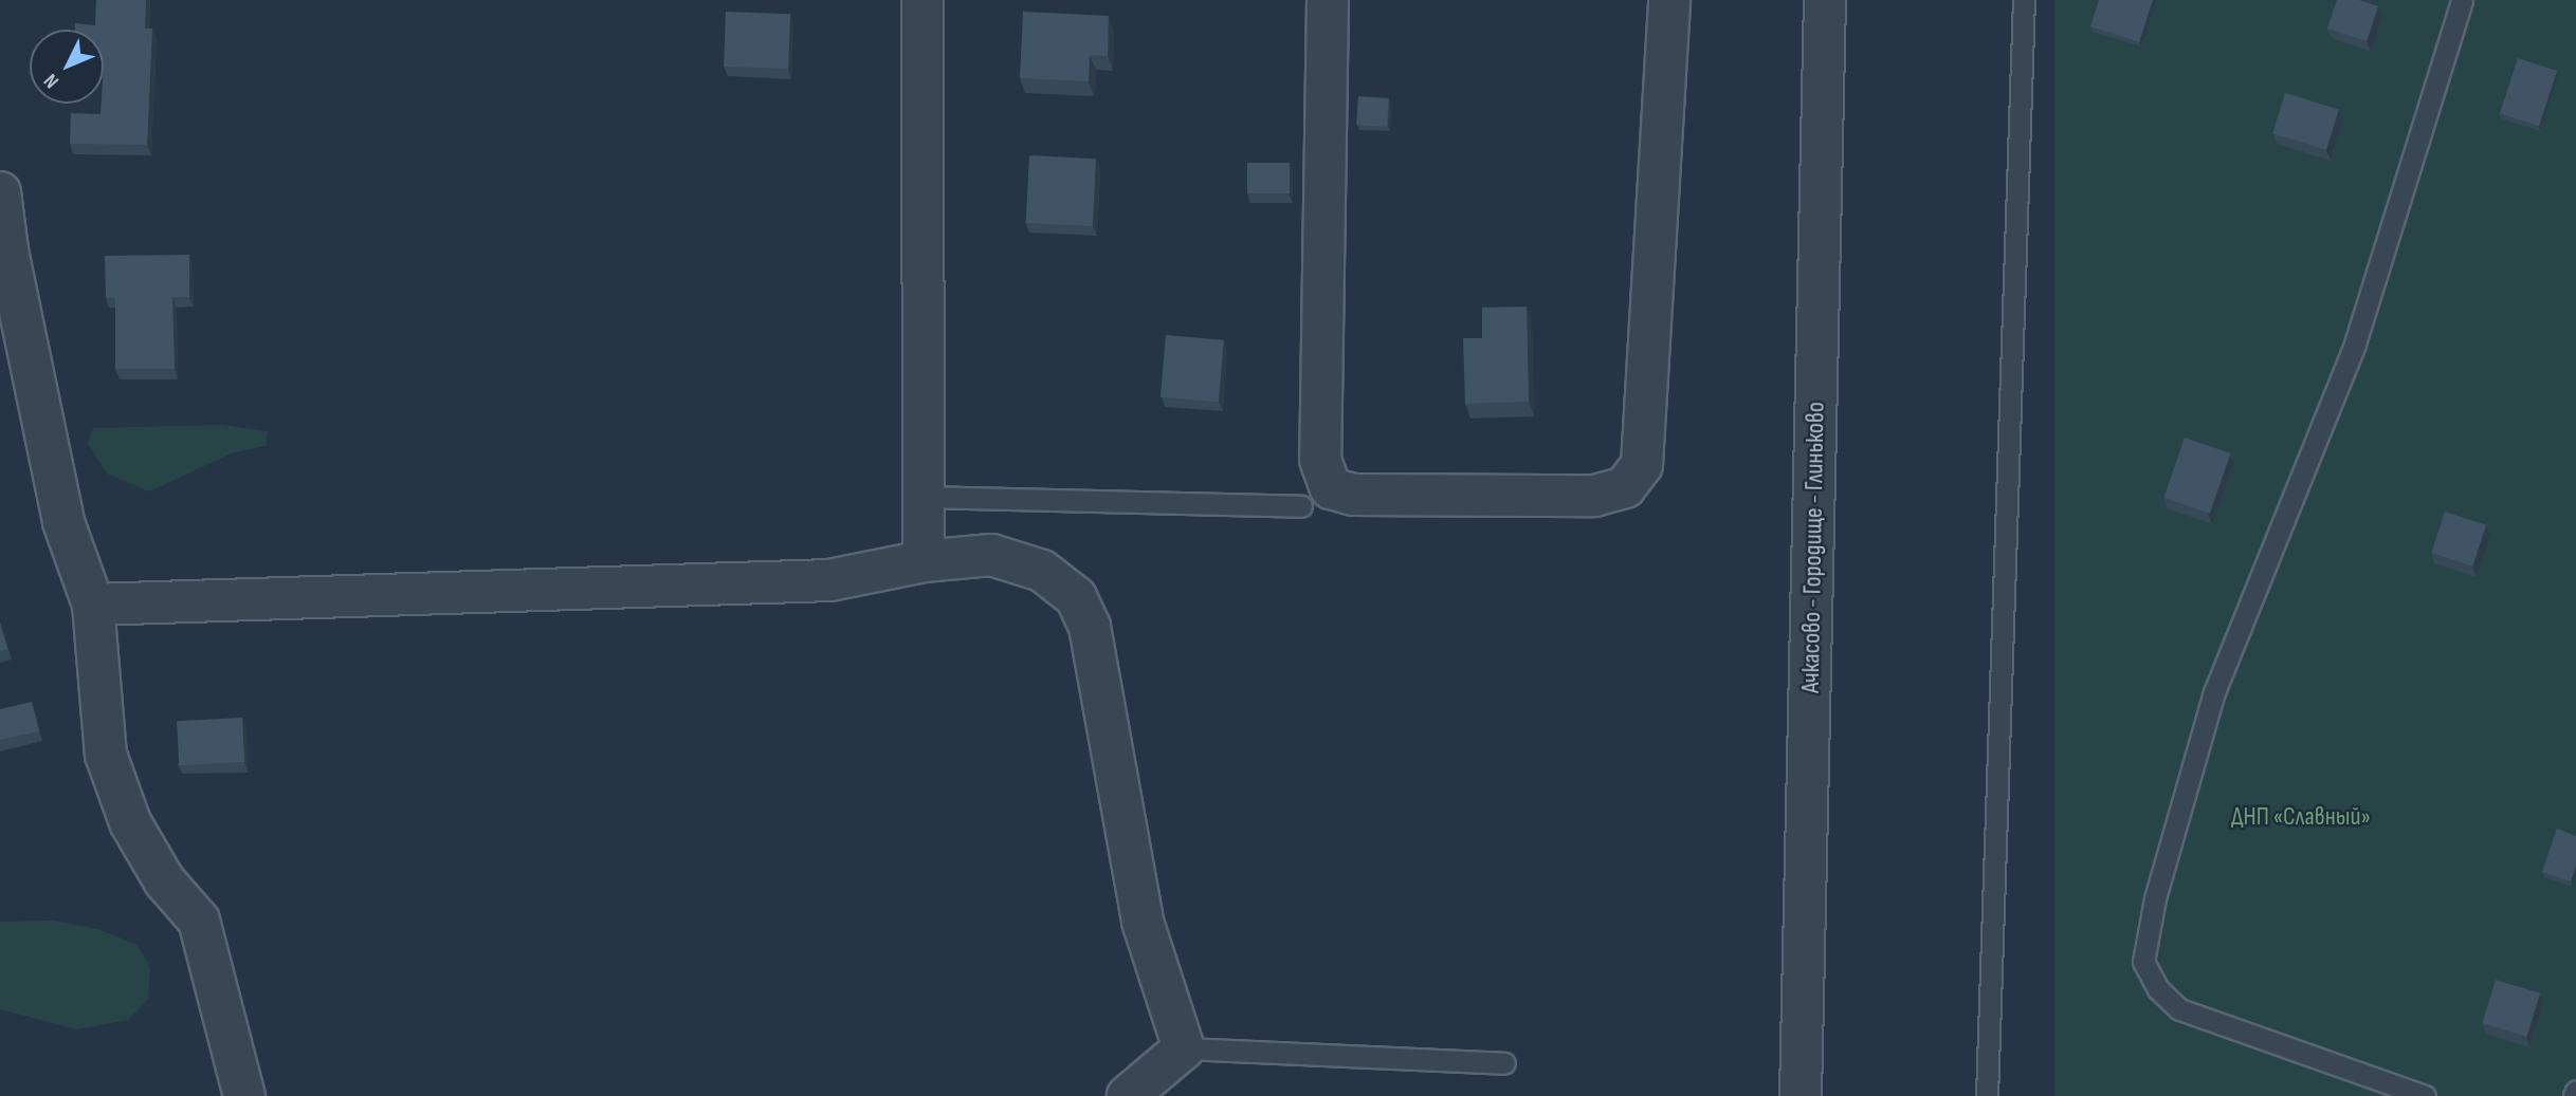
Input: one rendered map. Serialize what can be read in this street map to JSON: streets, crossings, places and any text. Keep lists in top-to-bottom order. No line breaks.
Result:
{"streets":{"street":["Ачкасово - Городище - Глиньково"]},"parks":["ДНП «Славный»"],"north":"bottom left"}
